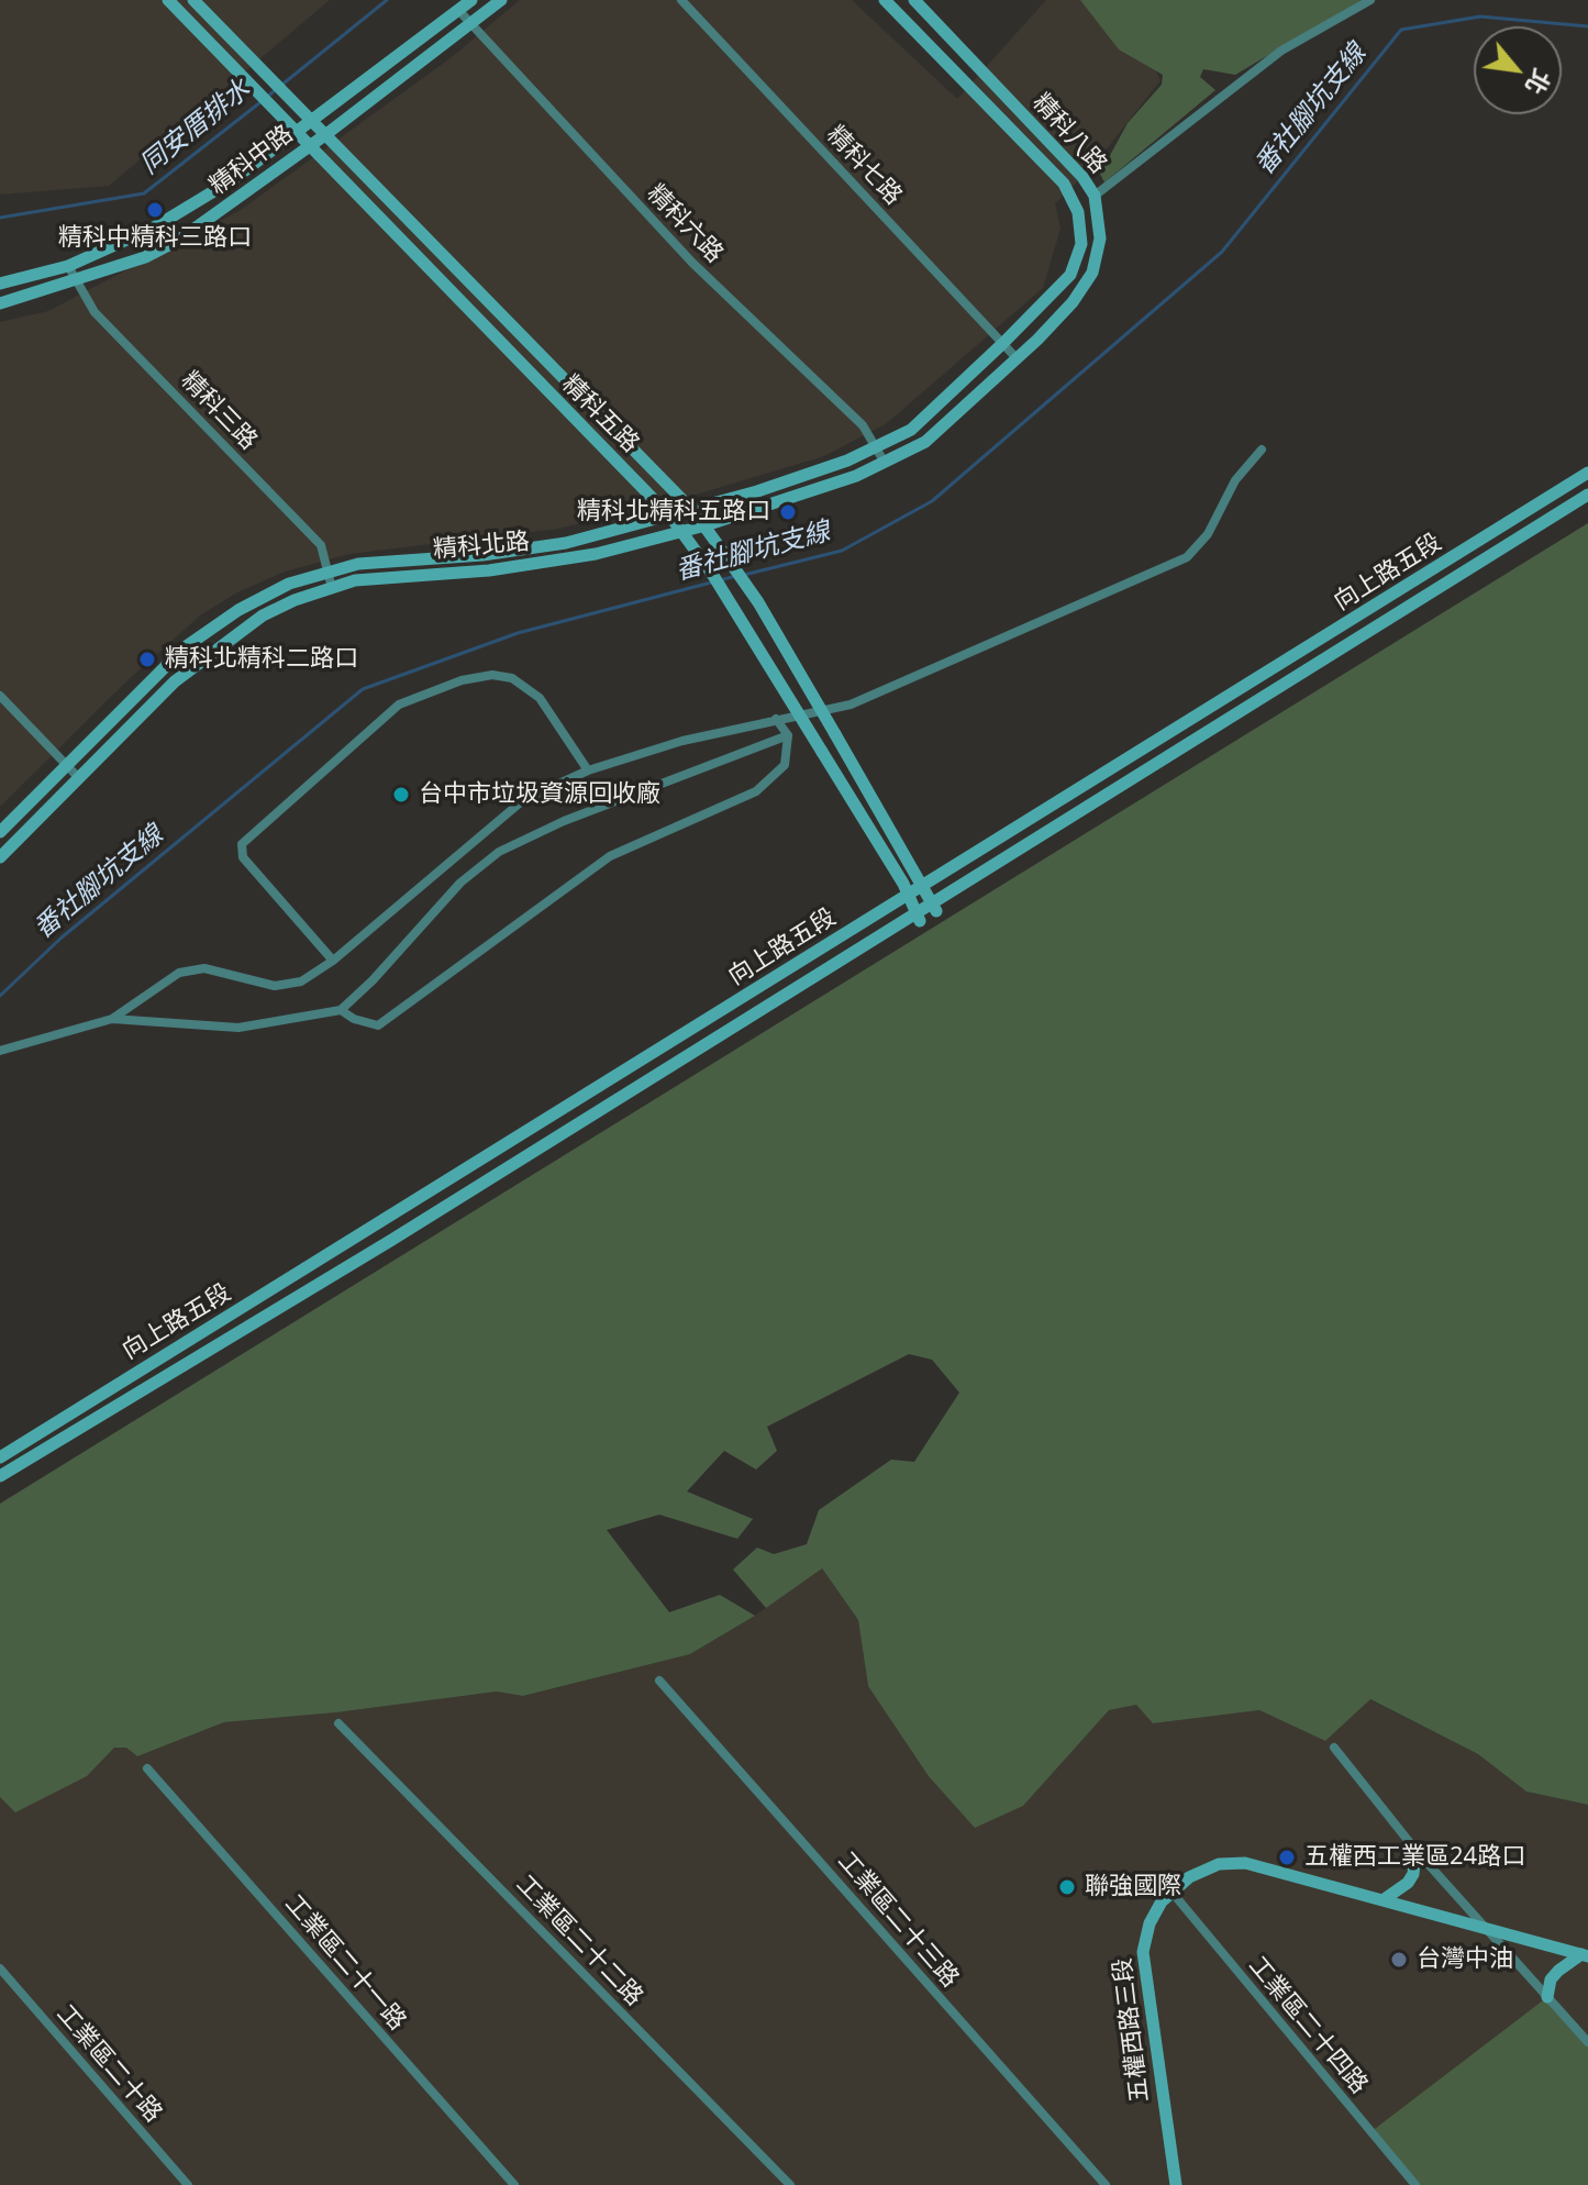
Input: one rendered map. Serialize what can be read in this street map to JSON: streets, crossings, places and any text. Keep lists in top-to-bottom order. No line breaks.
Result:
{"streets":{"street":["精科八路","精科中路","精科七路","精科六路","精科三路","精科五路","精科北路","向上路五段","工業區二十三路","工業區二十二路","工業區二十一路","工業區二十四路","五權西路三段","工業區二十路"]},"crossings":[["精科八路","精科七路"],["精科八路","精科北路"],["精科中路","精科六路"],["精科中路","精科三路"],["精科中路","精科五路"],["精科七路","精科北路"],["精科六路","精科北路"],["精科三路","精科北路"],["精科五路","精科北路"],["精科五路","向上路五段"],["工業區二十四路","五權西路三段"]],"water":["番社腳坑支線","同安厝排水"],"places":["精科中精科三路口","精科北精科五路口","精科北精科二路口","台中市垃圾資源回收廠","五權西工業區24路口","聯強國際","台灣中油"],"north":"bottom right"}
